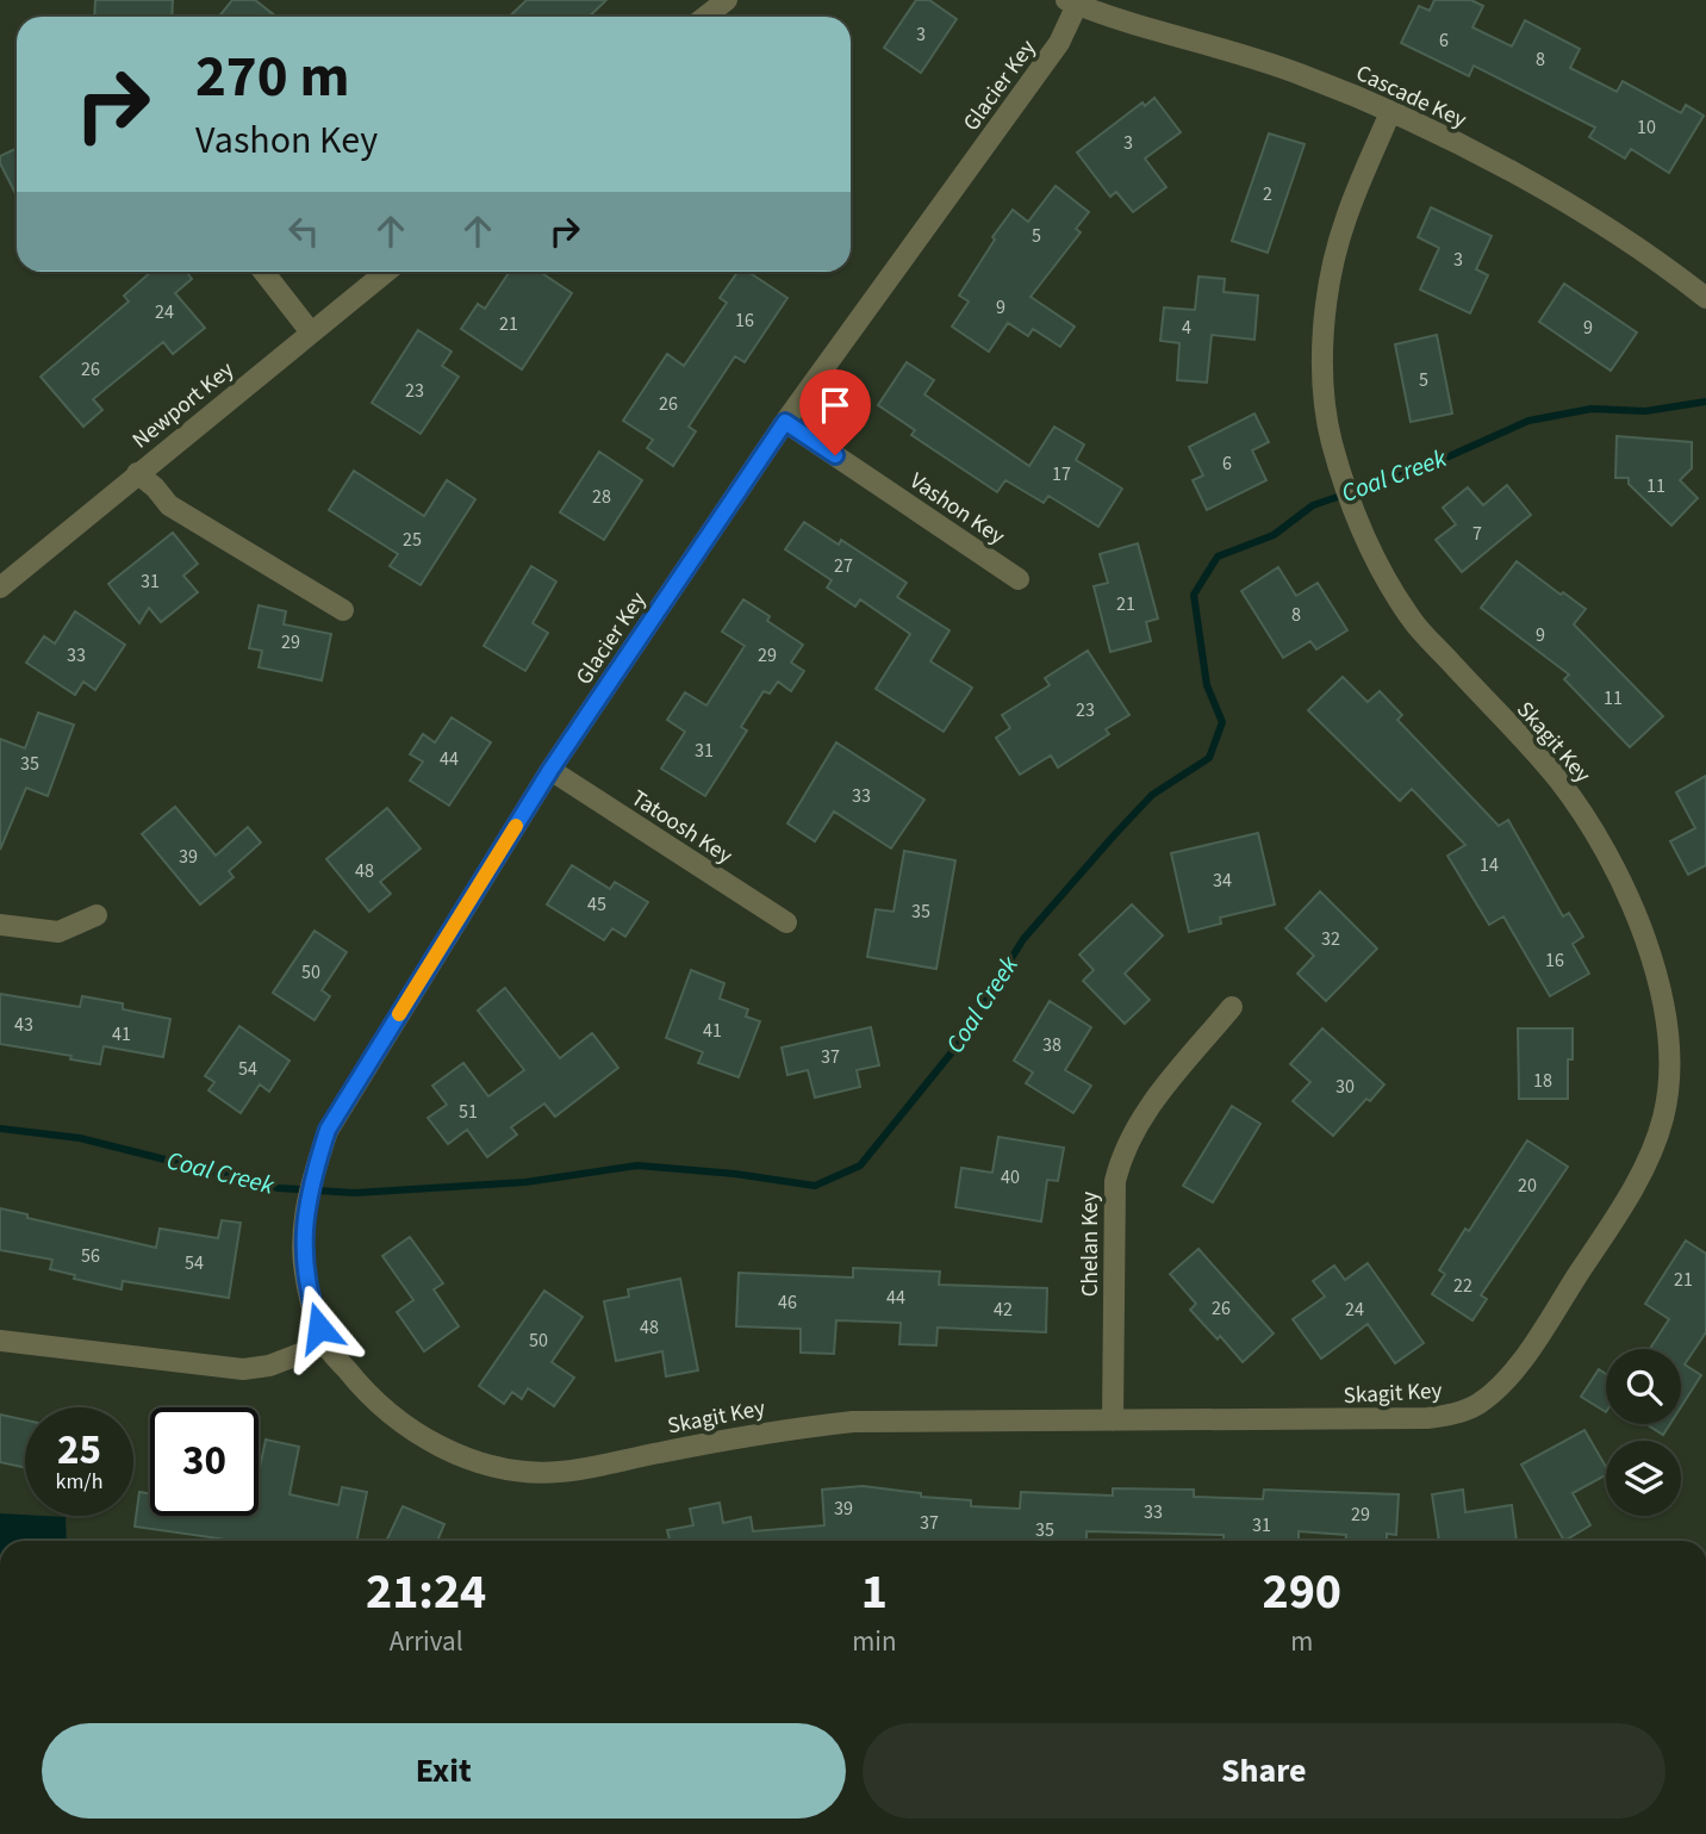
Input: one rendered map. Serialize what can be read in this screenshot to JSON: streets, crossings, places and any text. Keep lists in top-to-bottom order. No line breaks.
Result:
{"streets":{"street":["Glacier Key","Cascade Key","Newport Key","Vashon Key","Skagit Key","Tatoosh Key","Chelan Key"]},"crossings":[["Glacier Key","Cascade Key"],["Glacier Key","Vashon Key"],["Glacier Key","Skagit Key"],["Glacier Key","Tatoosh Key"],["Cascade Key","Skagit Key"],["Skagit Key","Chelan Key"]],"water":["Coal Creek"],"house_numbers":["3","6","8","10","3","2","5","3","9","24","16","21","4","9","26","5","23","26","6","17","11","28","7","25","27","31","21","8","9","29","33","29","11","23","31","44","35","33","39","14","48","34","45","35","32","16","50","43","41","41","38","37","54","18","30","51","40","20","56","54","21","22","44","46","26","42","24","48","50","39","33","29","37","31","35"],"page":{"turn":["270 m","Vashon Key"],"speed":"25 km/h","limit":"30","eta":["21:24","Arrival","1","min","290","m"],"buttons":["Exit","Share"]}}
